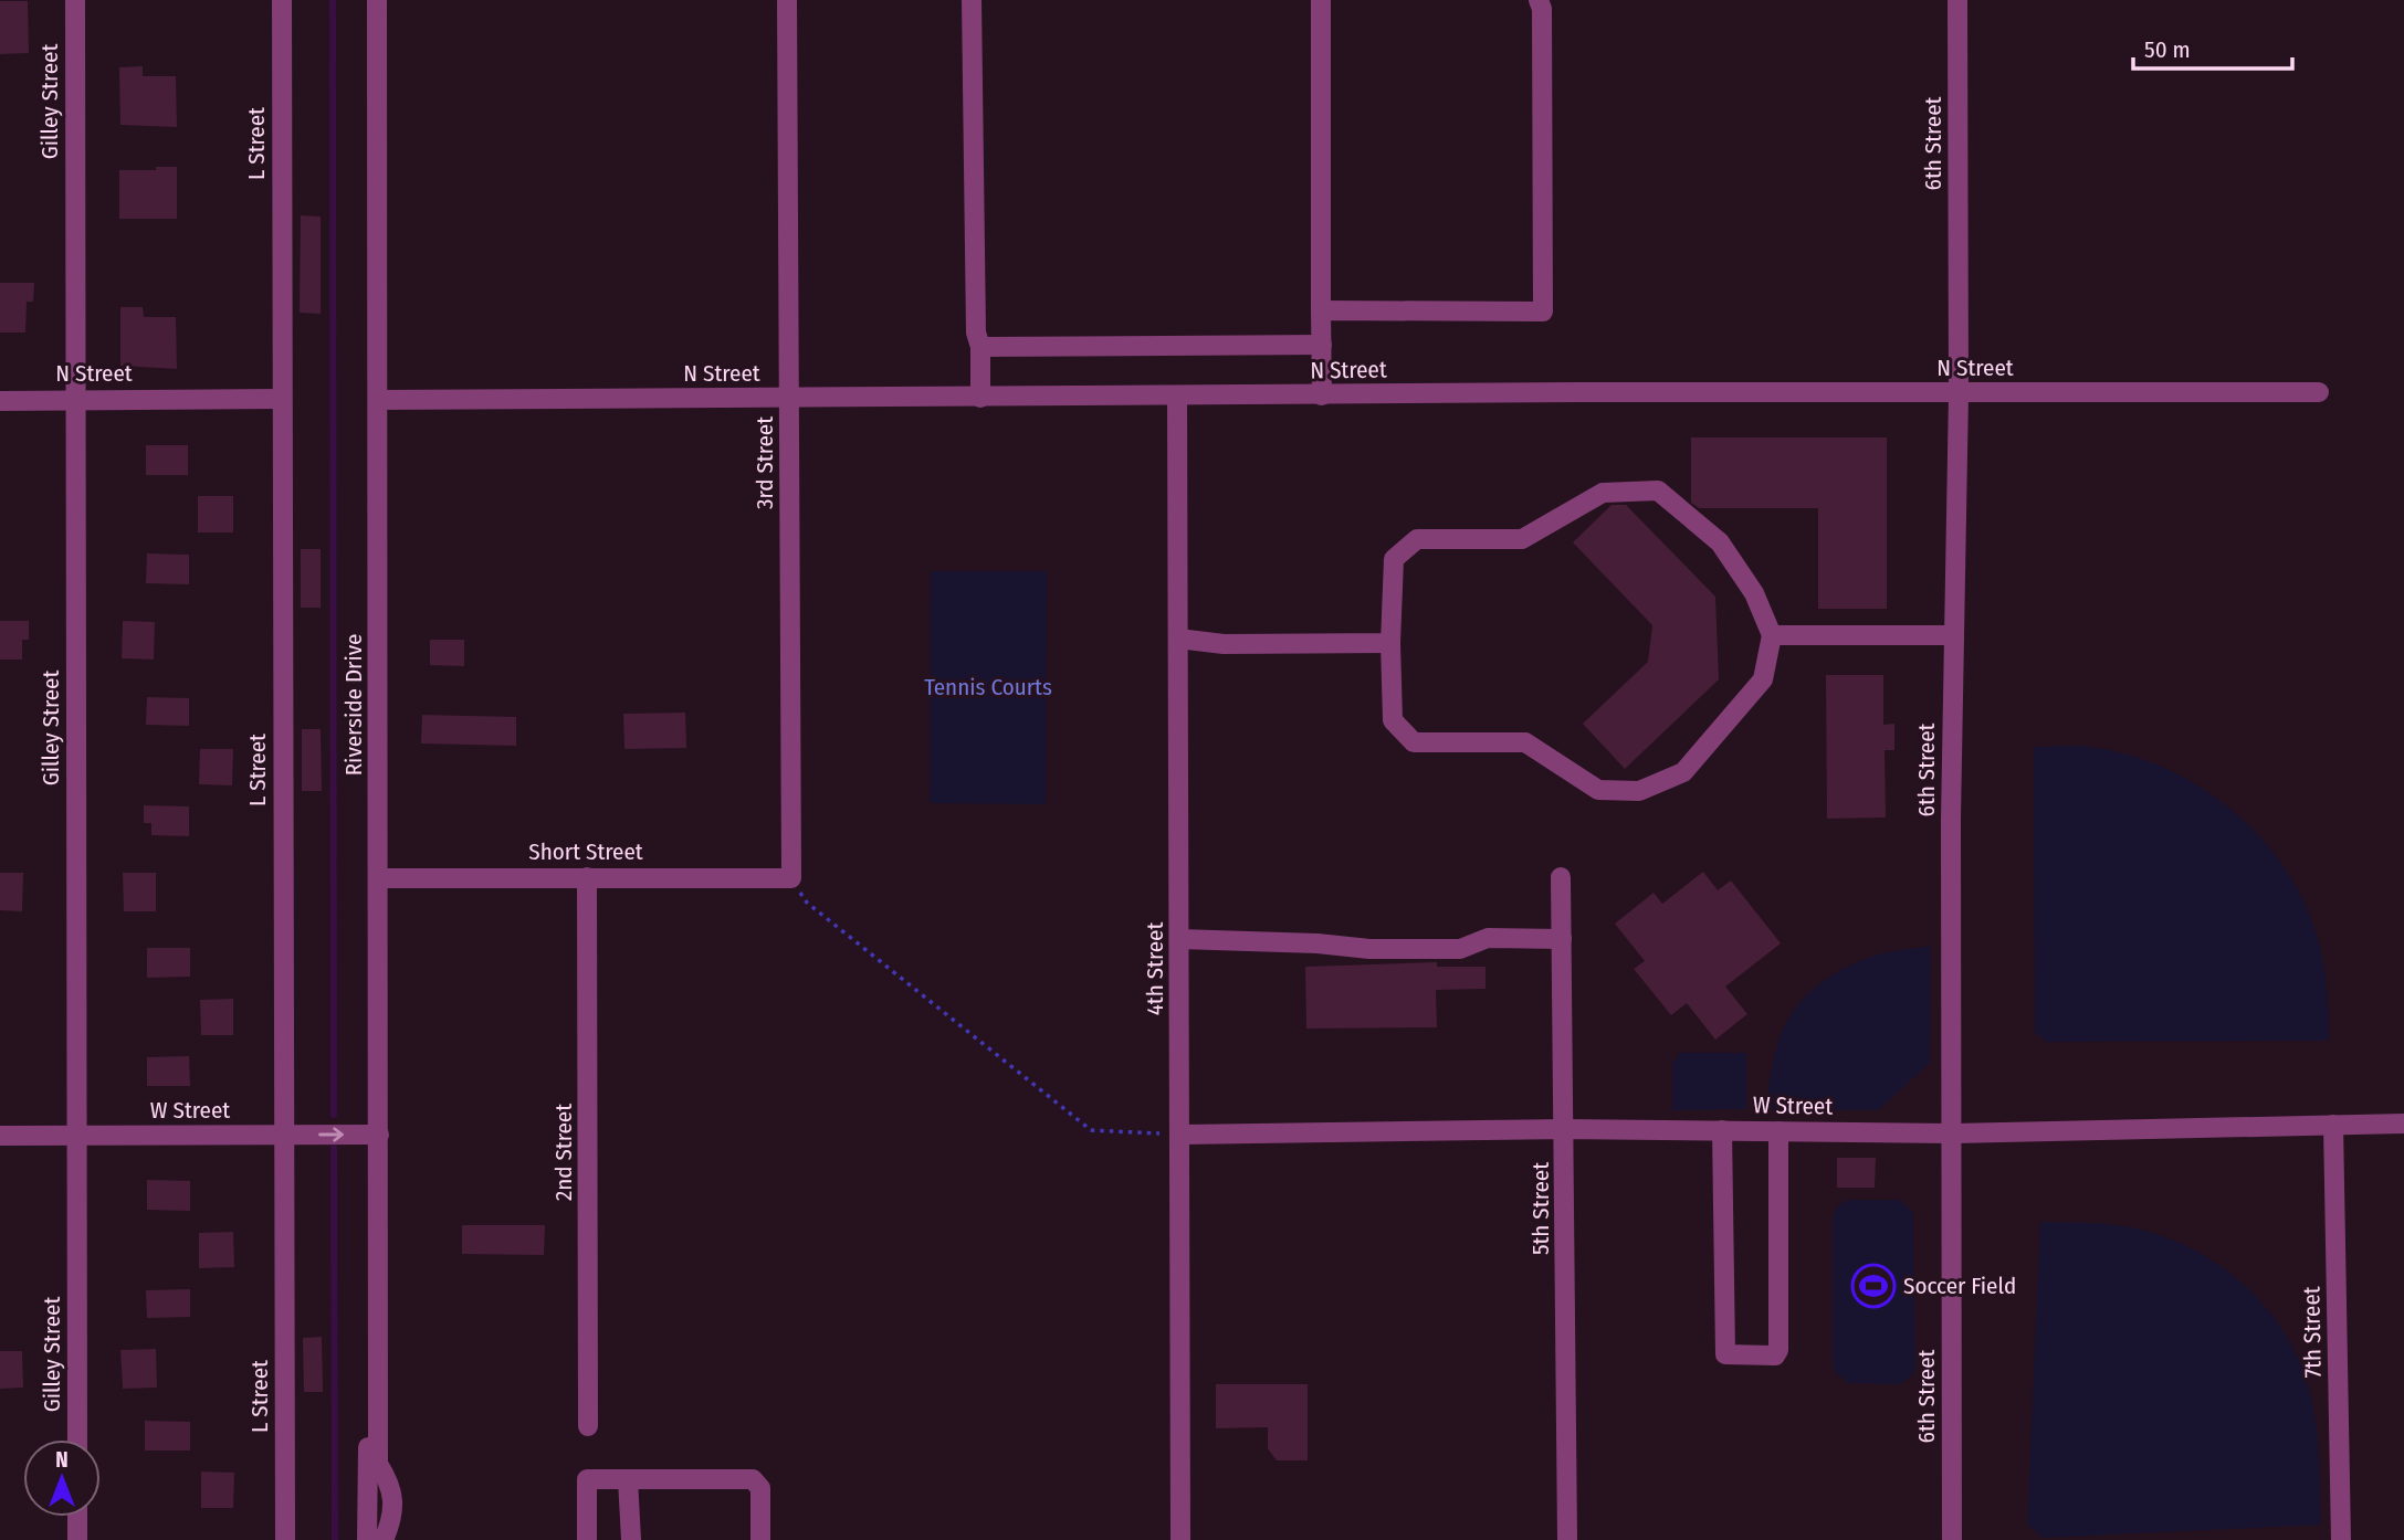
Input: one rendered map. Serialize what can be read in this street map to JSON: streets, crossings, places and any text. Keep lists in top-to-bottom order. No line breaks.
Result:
{"streets":{"street":["Gilley Street","L Street","6th Street","N Street","3rd Street","Riverside Drive","Short Street","4th Street","W Street","2nd Street","5th Street","7th Street"]},"crossings":[["Gilley Street","N Street"],["Gilley Street","W Street"],["L Street","N Street"],["L Street","W Street"],["6th Street","N Street"],["6th Street","W Street"],["N Street","3rd Street"],["N Street","Riverside Drive"],["N Street","4th Street"],["3rd Street","Short Street"],["Riverside Drive","Short Street"],["Riverside Drive","W Street"],["Short Street","2nd Street"],["4th Street","W Street"],["W Street","5th Street"],["W Street","7th Street"]],"parks":["Tennis Courts"],"places":{"sports":["Soccer Field"]},"scale_bar":"50 m","north":"top"}
